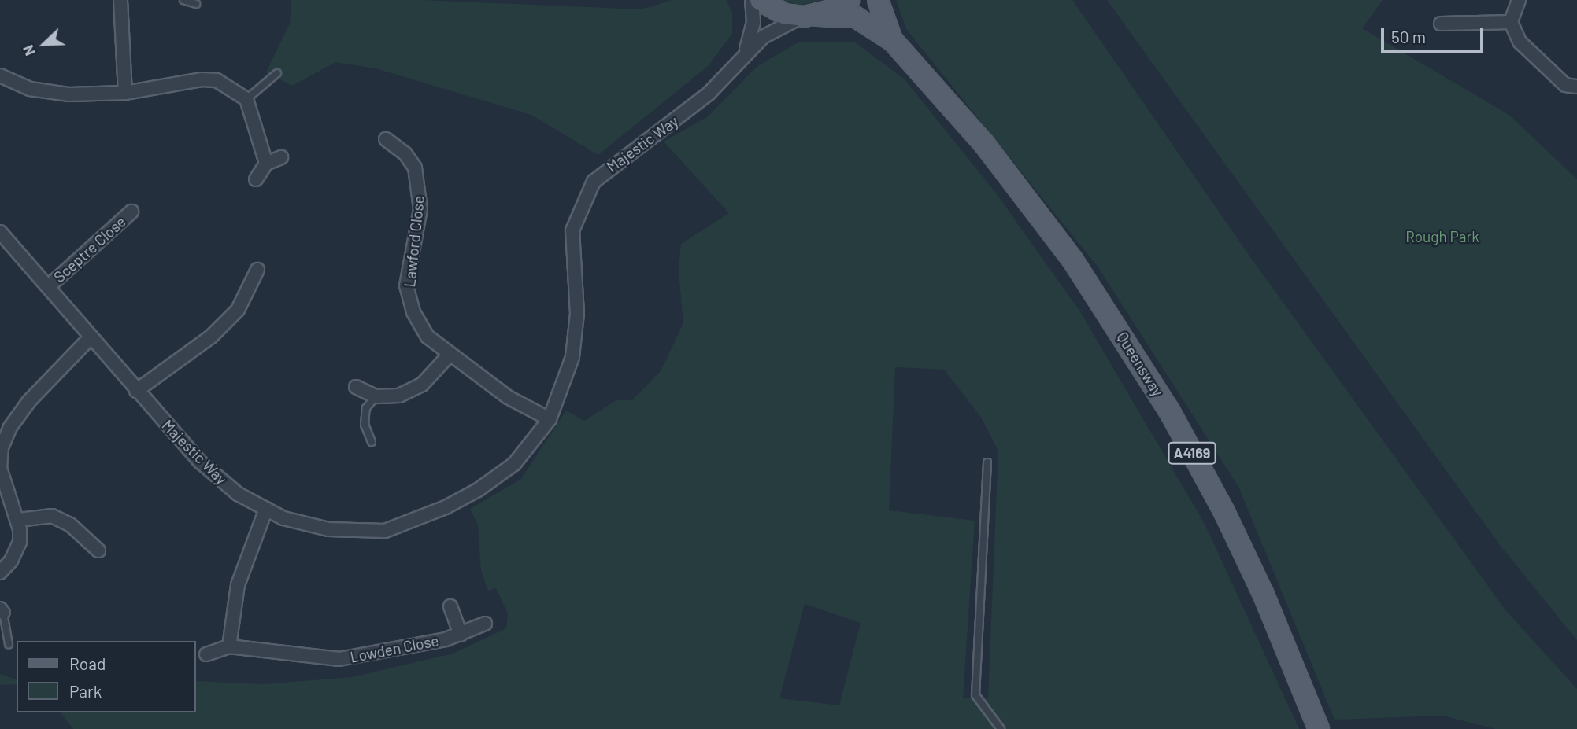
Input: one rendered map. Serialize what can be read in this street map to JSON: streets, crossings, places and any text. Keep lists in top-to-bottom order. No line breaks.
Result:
{"streets":{"main road":["Queensway","A4169"],"street":["Majestic Way","Lawford Close","Sceptre Close","Lowden Close"]},"crossings":[["Majestic Way","Lawford Close"],["Majestic Way","Sceptre Close"],["Majestic Way","Queensway"]],"parks":["Rough Park"],"legend":["Road","Park"],"scale_bar":"50 m","north":"bottom left"}
